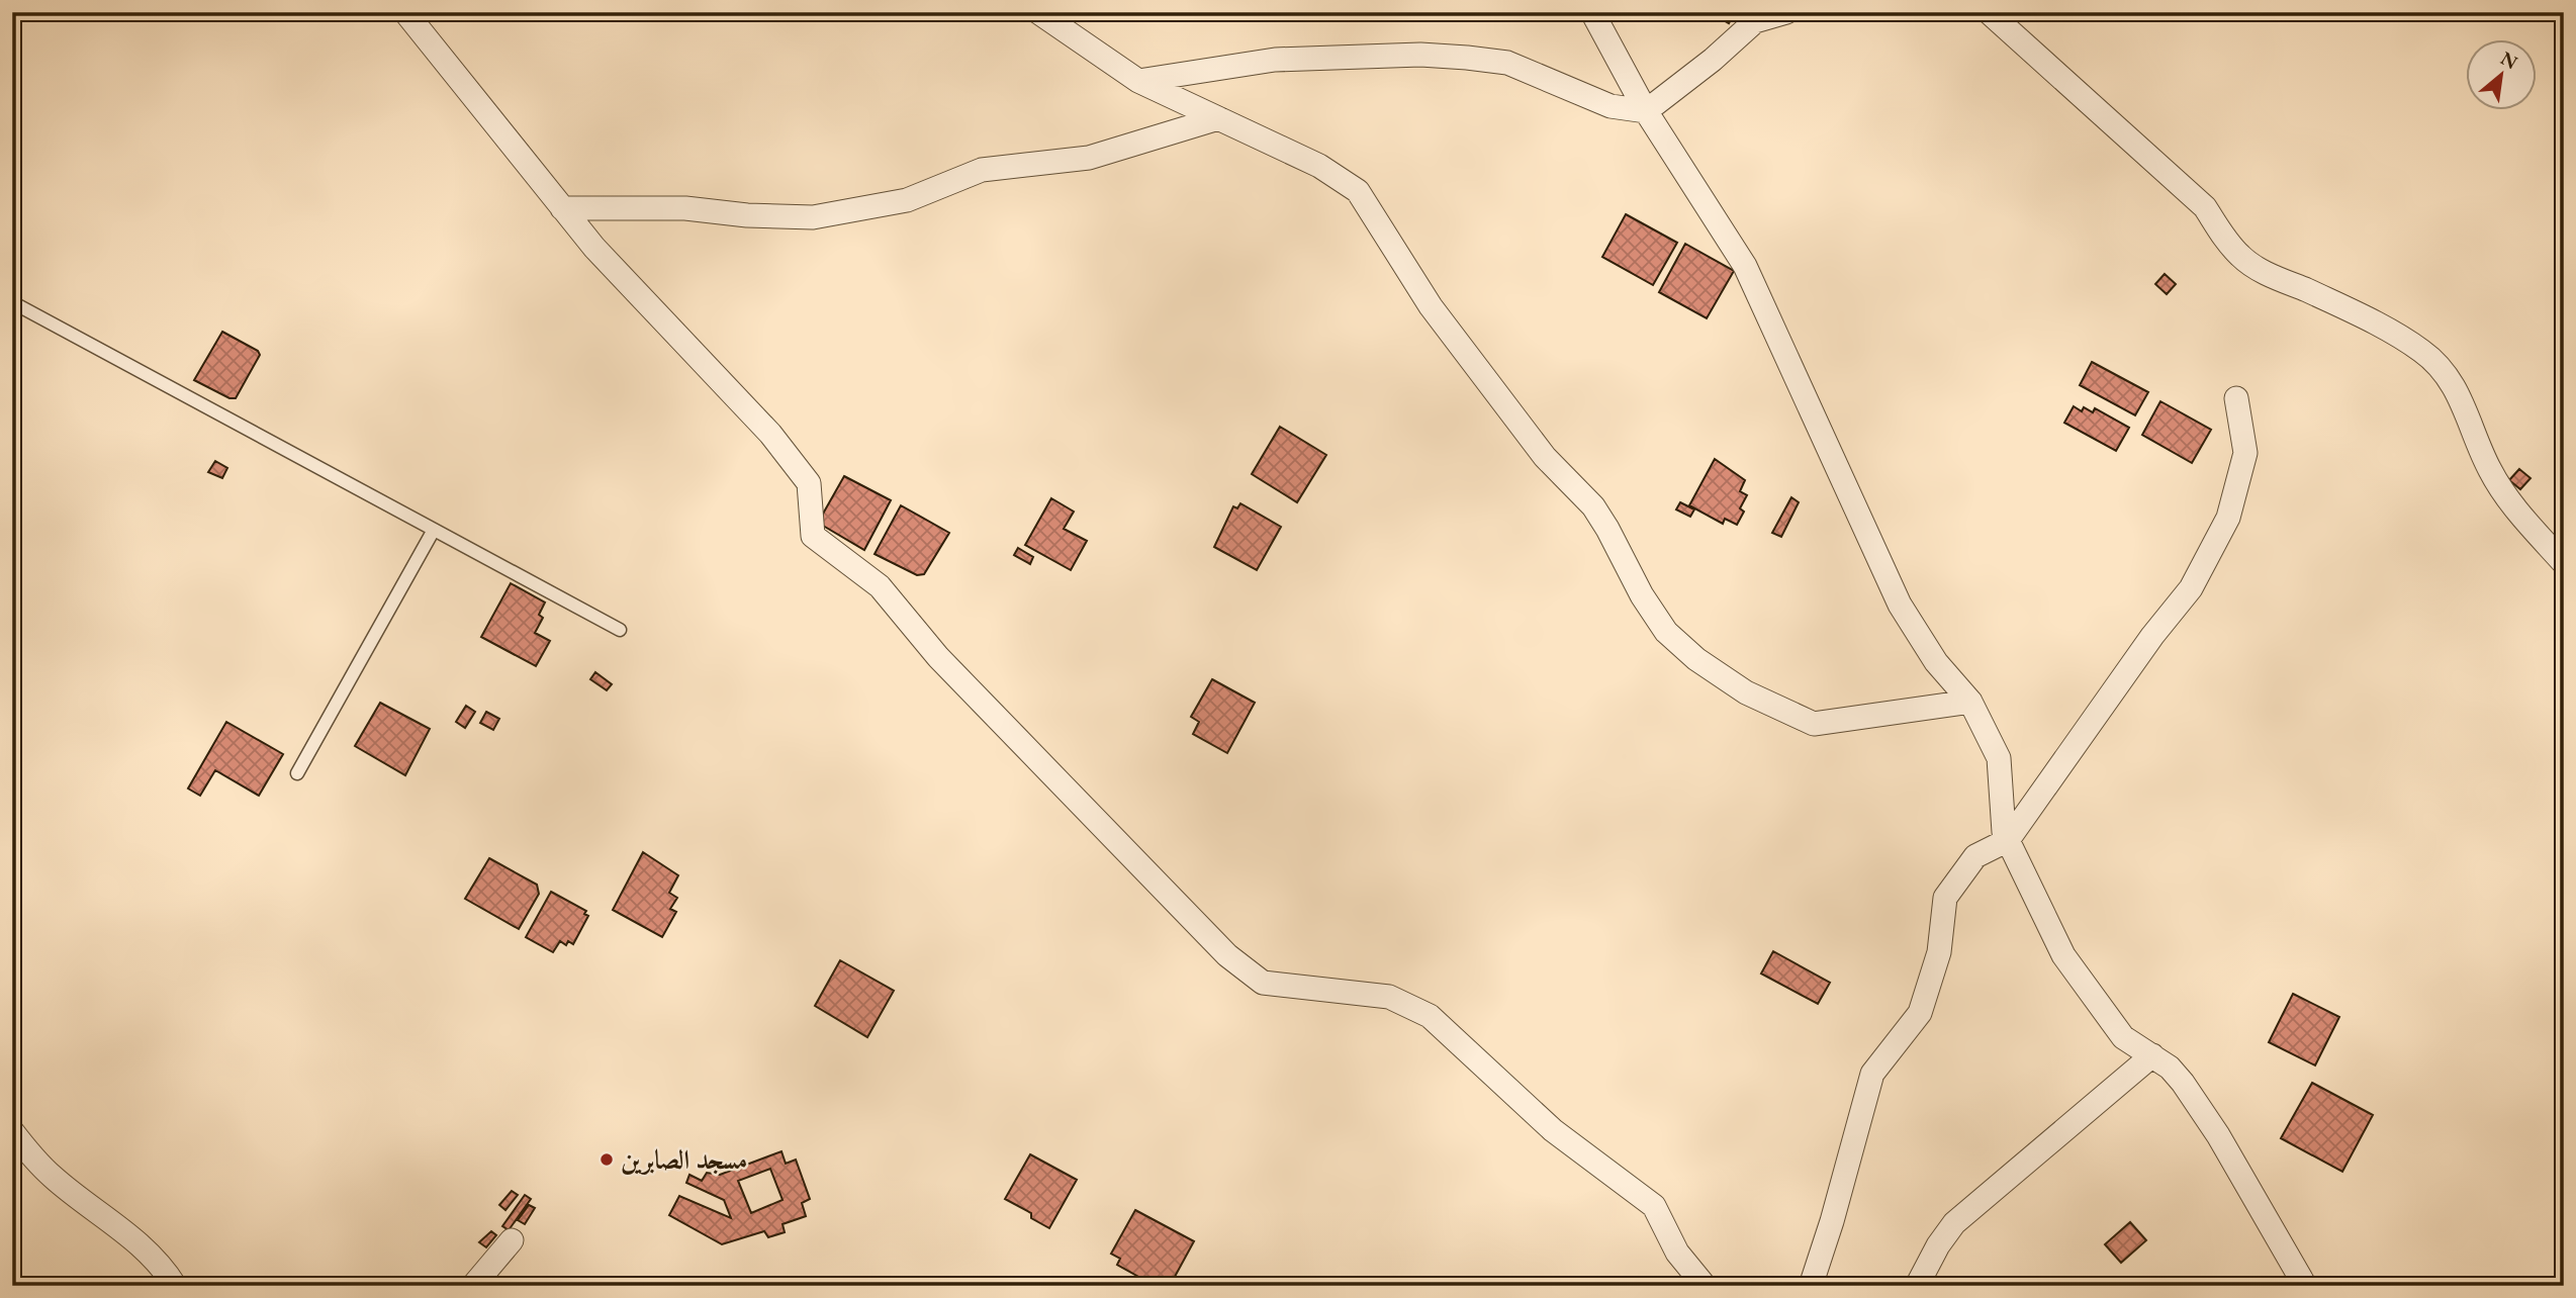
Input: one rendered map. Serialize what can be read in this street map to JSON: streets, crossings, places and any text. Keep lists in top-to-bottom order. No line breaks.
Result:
{"places":["مسجد الصابرين"],"north":"top right"}
